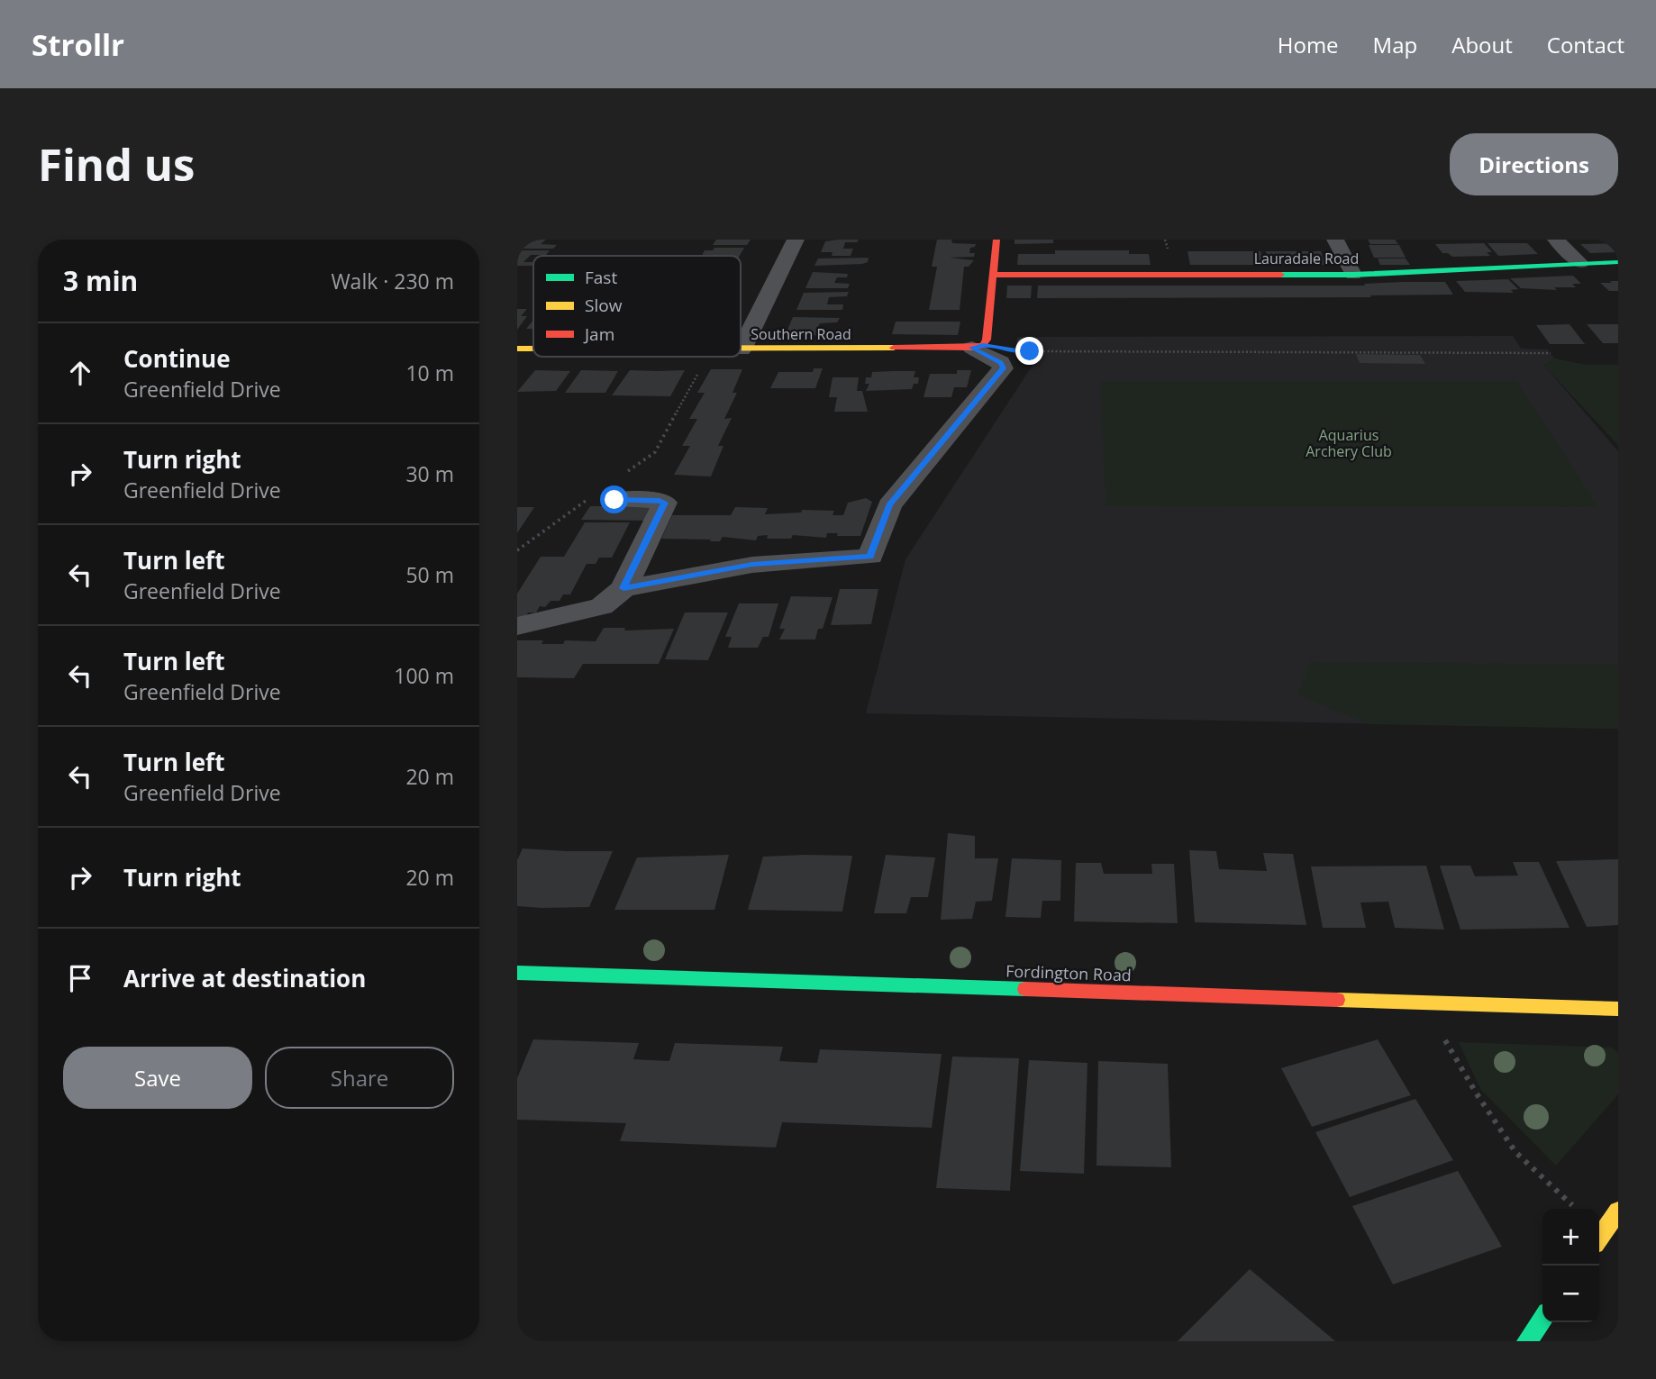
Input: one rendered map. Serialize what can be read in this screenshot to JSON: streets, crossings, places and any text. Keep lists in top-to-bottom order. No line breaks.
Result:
{"streets":{"street":["Lauradale Road","Southern Road","Fordington Road"]},"parks":["Aquarius Archery Club"],"legend":["Fast","Slow","Jam"],"page":{"header":"Strollr","nav":["Home","Map","About","Contact"],"buttons":["Directions",["Save","Share"]],"title":"Find us","heading":["3 min","Walk · 230 m"],"list":[["Continue","Greenfield Drive","10 m"],["Turn right","Greenfield Drive","30 m"],["Turn left","Greenfield Drive","50 m"],["Turn left","Greenfield Drive","100 m"],["Turn left","Greenfield Drive","20 m"],["Turn right","20 m"],"Arrive at destination"],"map_buttons":["+","−"]}}
